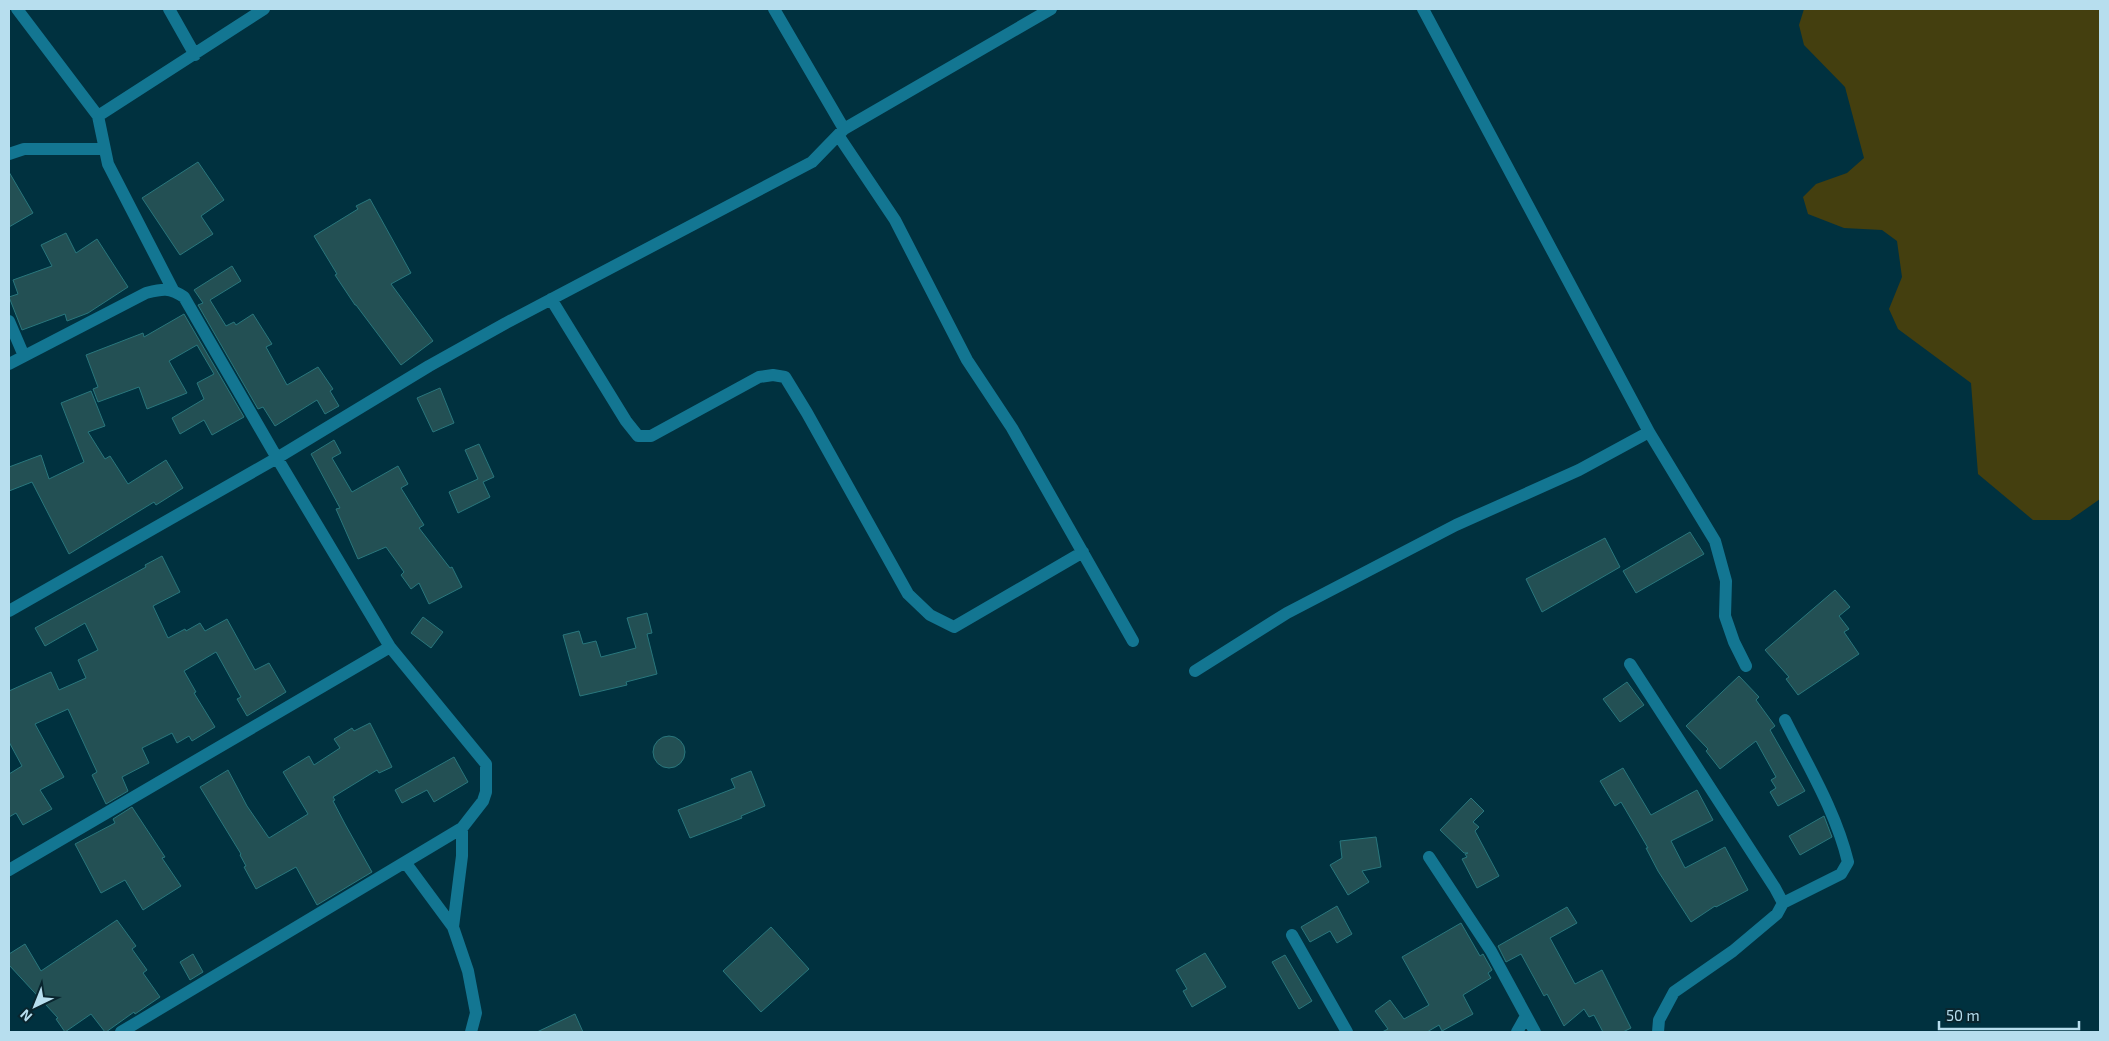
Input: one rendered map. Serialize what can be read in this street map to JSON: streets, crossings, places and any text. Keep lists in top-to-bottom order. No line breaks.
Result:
{"scale_bar":"50 m","north":"bottom left"}
